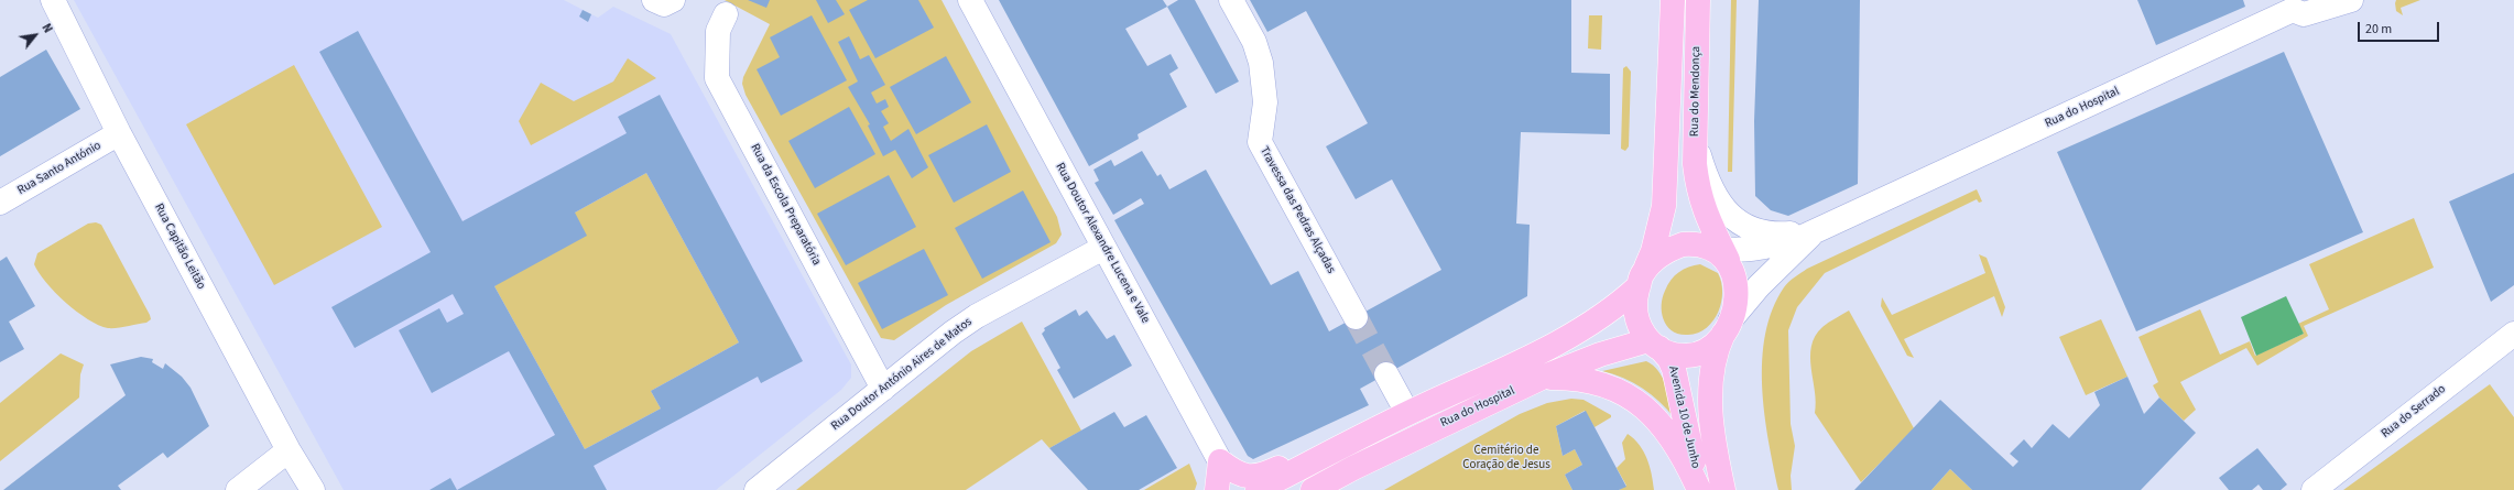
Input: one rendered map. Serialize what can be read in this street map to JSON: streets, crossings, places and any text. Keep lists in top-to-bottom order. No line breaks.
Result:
{"streets":{"main road":["Rua do Mendonça","Rua do Hospital","Avenida 10 de Junho"],"street":["Rua Santo António","Rua da Escola Preparatória","Travessa das Pedras Alçadas","Rua Doutor Alexandre Lucena e Vale","Rua Capitão Leitão","Rua Doutor António Aires de Matos","Rua do Serrado"]},"crossings":[["Rua do Mendonça","Rua do Hospital"],["Rua do Hospital","Rua Doutor Alexandre Lucena e Vale"],["Rua do Hospital","Avenida 10 de Junho"],["Rua Santo António","Rua Capitão Leitão"],["Rua da Escola Preparatória","Rua Doutor António Aires de Matos"],["Rua Doutor Alexandre Lucena e Vale","Rua Doutor António Aires de Matos"]],"parks":["Cemitério de Coração de Jesus"],"scale_bar":"20 m","north":"top right"}
